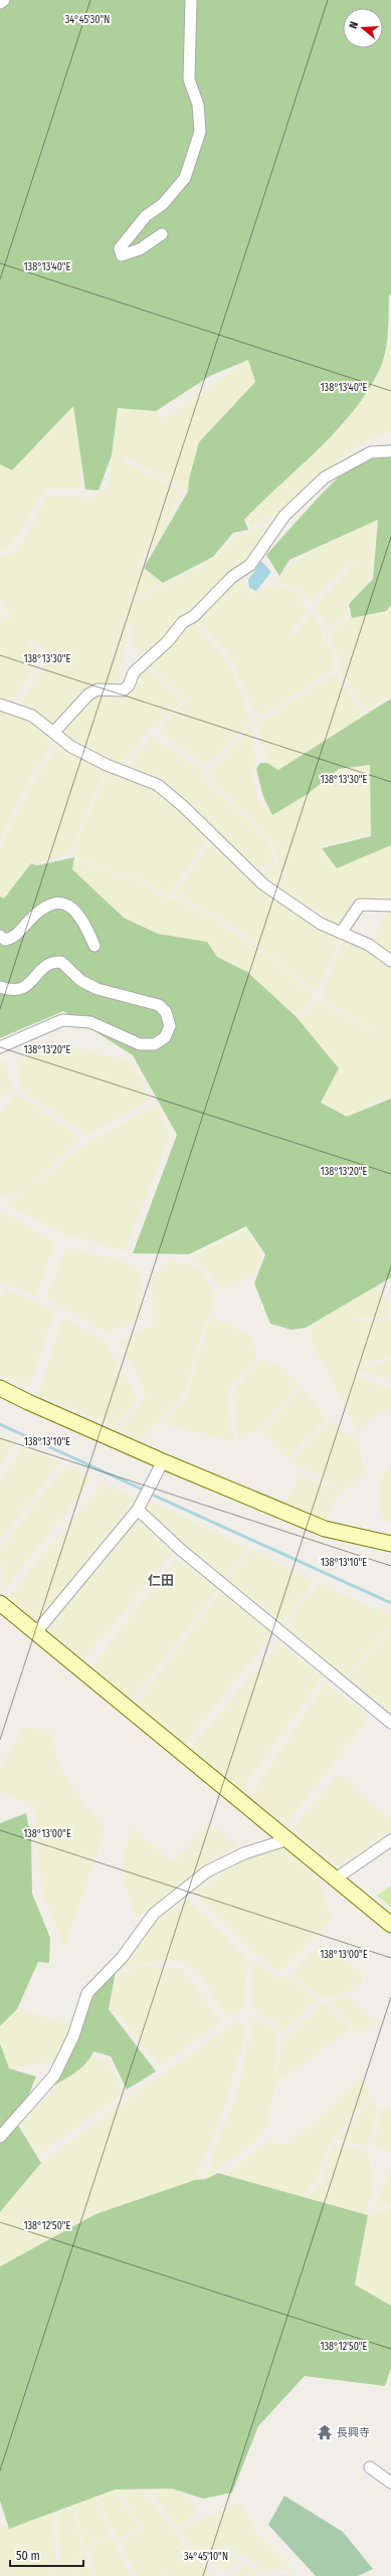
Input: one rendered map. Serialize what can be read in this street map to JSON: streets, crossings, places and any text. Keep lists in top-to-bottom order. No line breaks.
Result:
{"districts":["仁田"],"places":{"temple":["長興寺"]},"scale_bar":"50 m","north":"left","coordinates":["34°45'30\"N","138°13'40\"E","138°13'30\"E","138°13'20\"E","138°13'10\"E","138°13'00\"E","138°12'50\"E","34°45'10\"N"]}
